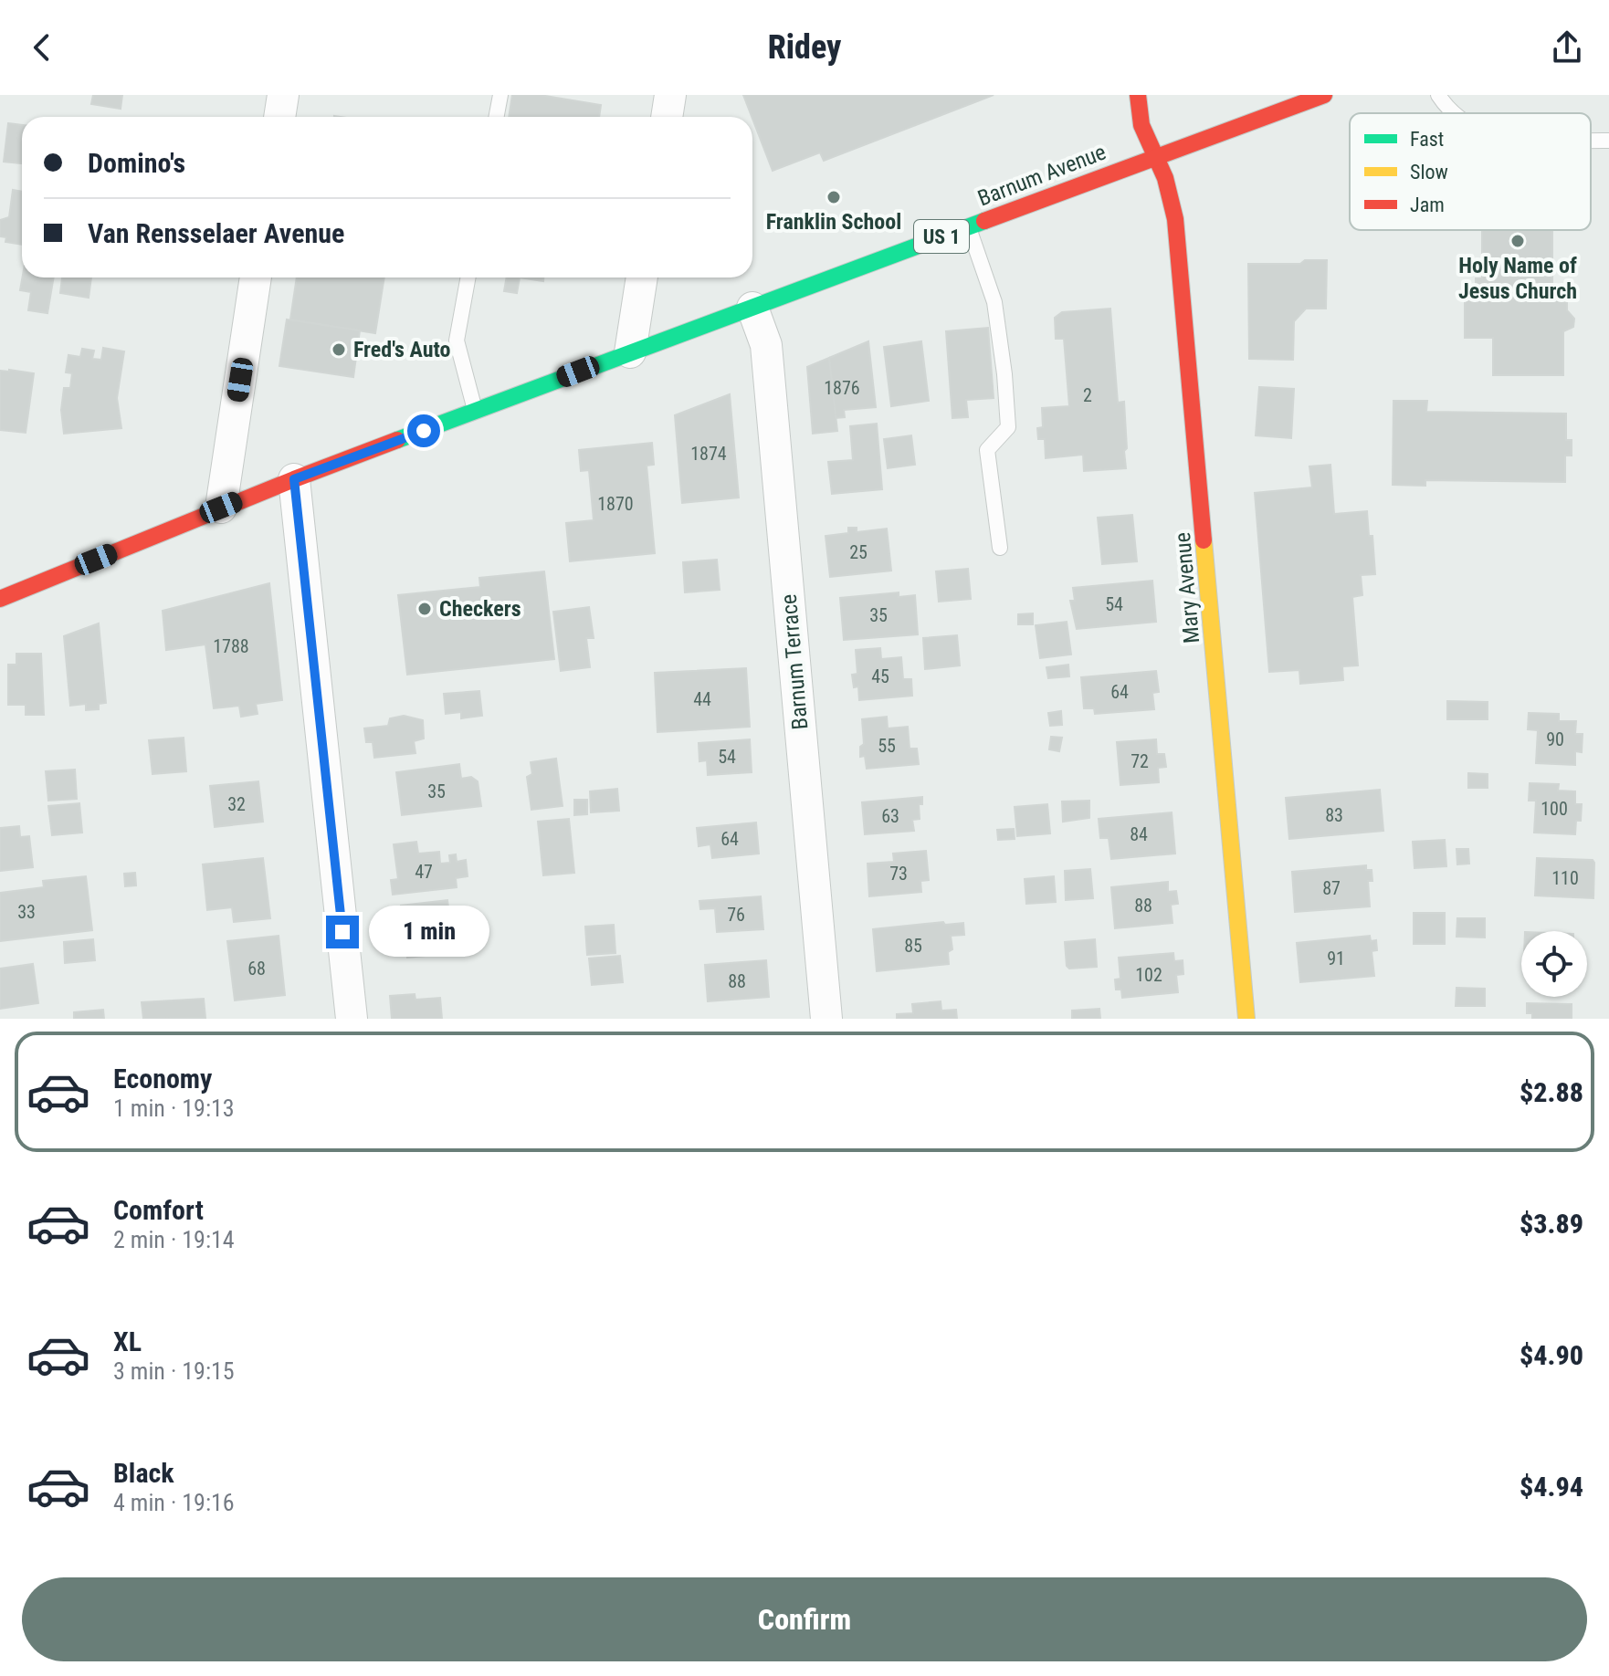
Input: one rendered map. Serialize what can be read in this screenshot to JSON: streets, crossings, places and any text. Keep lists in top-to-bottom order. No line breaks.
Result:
{"streets":{"main road":["Barnum Avenue","US 1","Mary Avenue"],"street":["Barnum Terrace"]},"crossings":[["Barnum Avenue","Mary Avenue"],["Barnum Avenue","Barnum Terrace"]],"places":["Franklin School","Holy Name of Jesus Church","Fred's Auto","Checkers"],"house_numbers":["1876","2","1874","1870","25","54","35","1788","45","64","44","90","55","54","72","35","32","100","83","63","84","64","47","73","110","87","88","33","76","85","91","68","102","88"],"legend":["Fast","Slow","Jam"],"page":{"header":"Ridey","banner":["Domino's","Van Rensselaer Avenue"],"bubble":"1 min","list":[{"name":"Economy","note":"1 min · 19:13","value":"$2.88"},{"name":"Comfort","note":"2 min · 19:14","value":"$3.89"},{"name":"XL","note":"3 min · 19:15","value":"$4.90"},{"name":"Black","note":"4 min · 19:16","value":"$4.94"}],"buttons":"Confirm"}}
